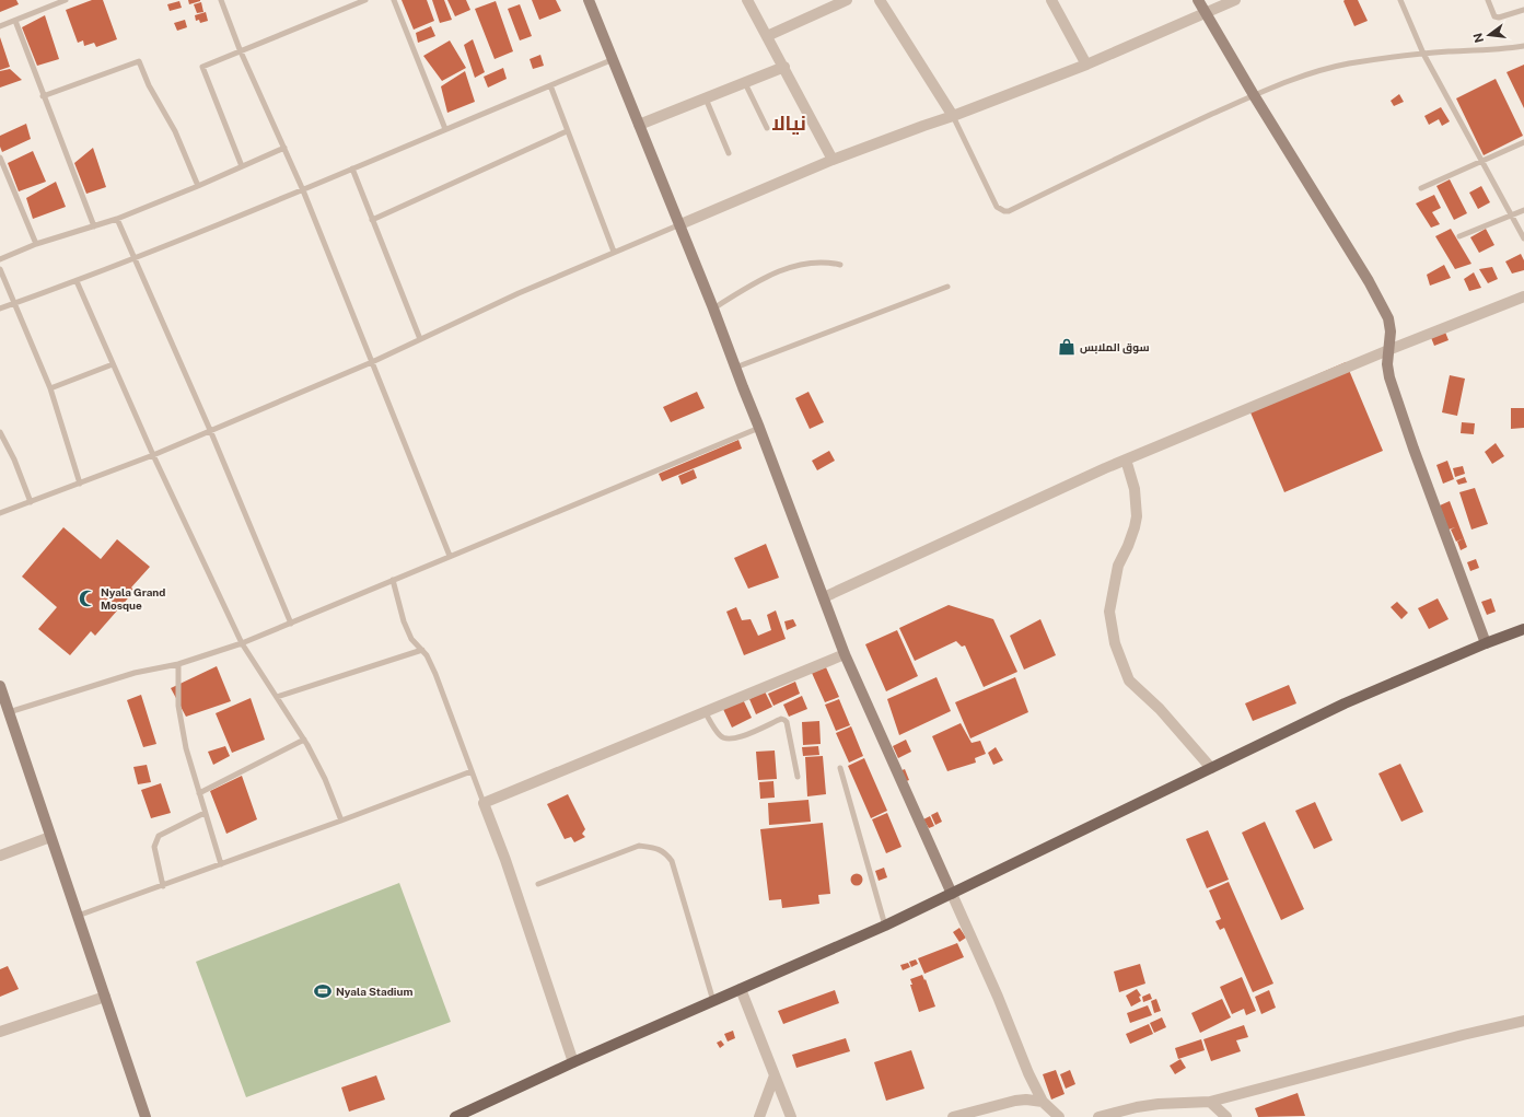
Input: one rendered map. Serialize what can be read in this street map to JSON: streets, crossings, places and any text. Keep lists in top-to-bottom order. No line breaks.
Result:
{"districts":["نيالا"],"places":{"shop":["سوق الملابس"],"mosque":["Nyala Grand Mosque"],"sports":["Nyala Stadium"]},"north":"left"}
